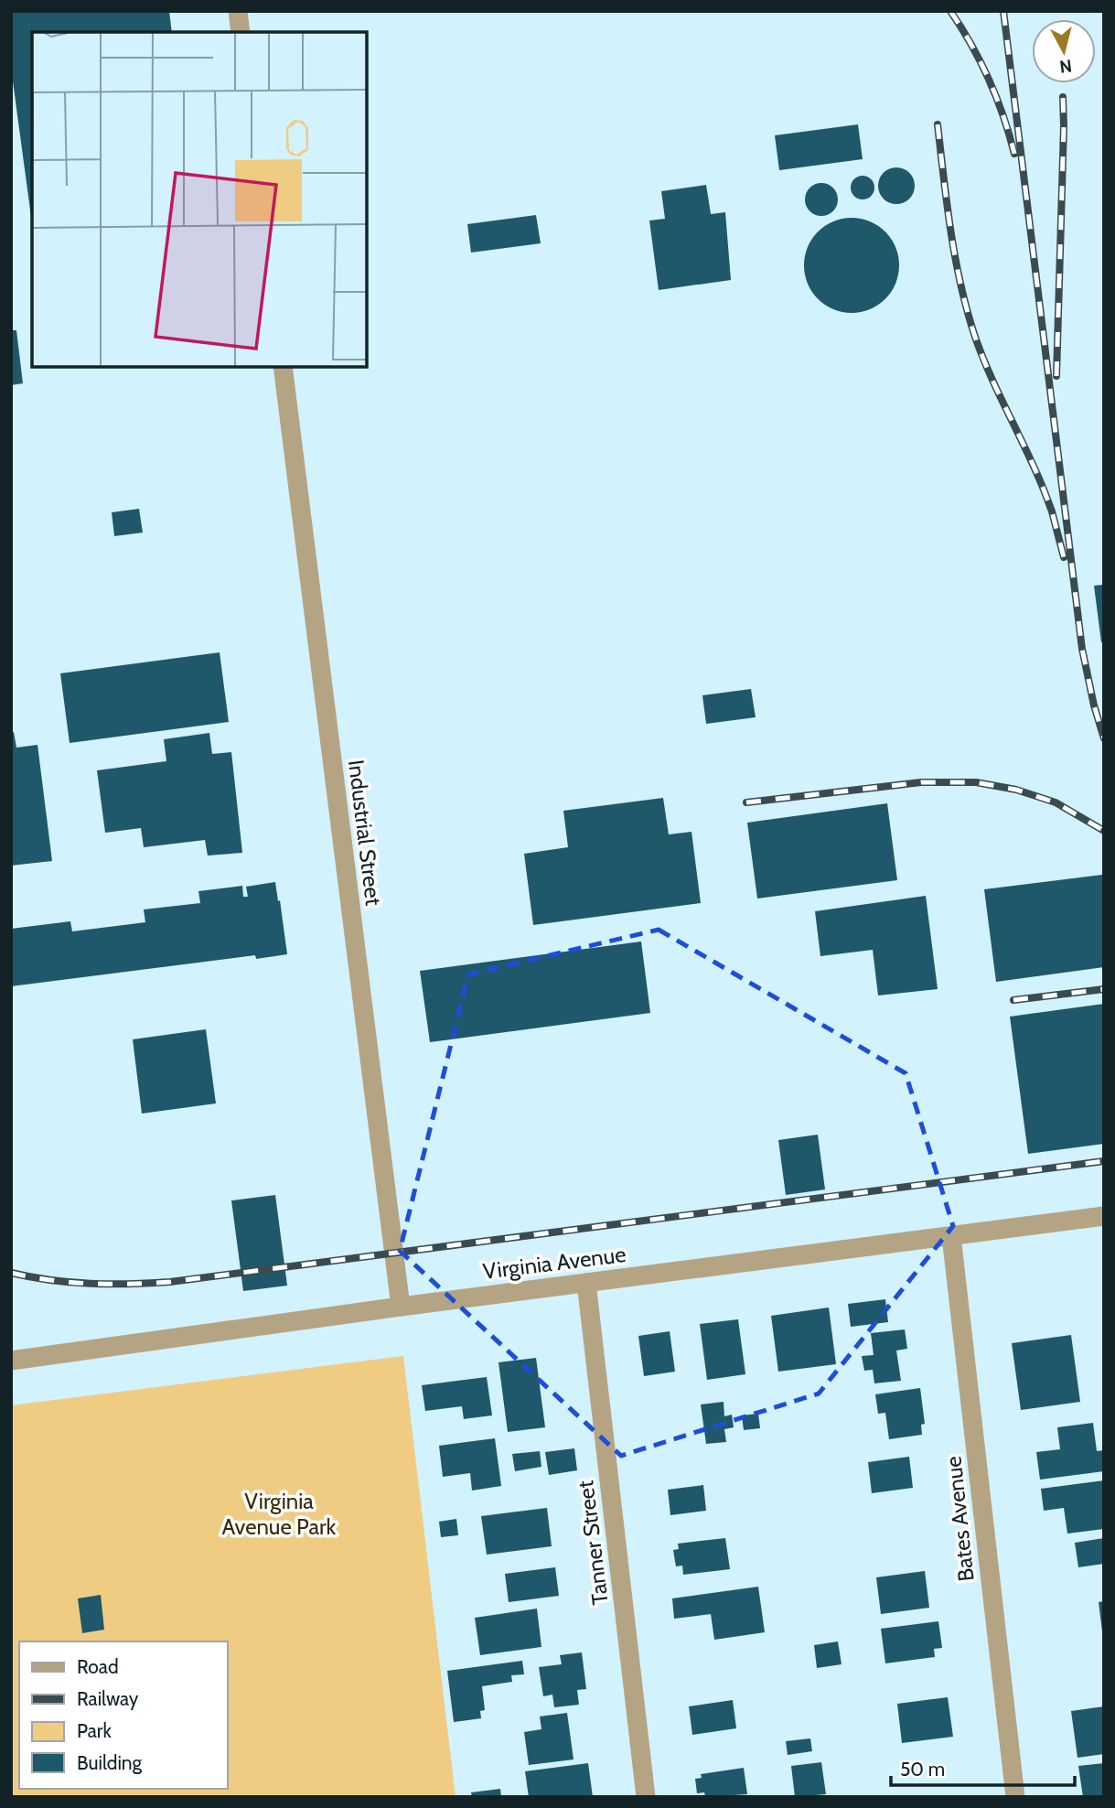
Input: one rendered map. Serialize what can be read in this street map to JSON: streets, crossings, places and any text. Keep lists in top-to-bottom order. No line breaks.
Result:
{"streets":{"street":["Industrial Street","Virginia Avenue","Bates Avenue","Tanner Street"]},"crossings":[["Industrial Street","Virginia Avenue"],["Virginia Avenue","Bates Avenue"],["Virginia Avenue","Tanner Street"]],"parks":["Virginia Avenue Park"],"legend":["Road","Railway","Park","Building"],"scale_bar":"50 m","north":"bottom"}
